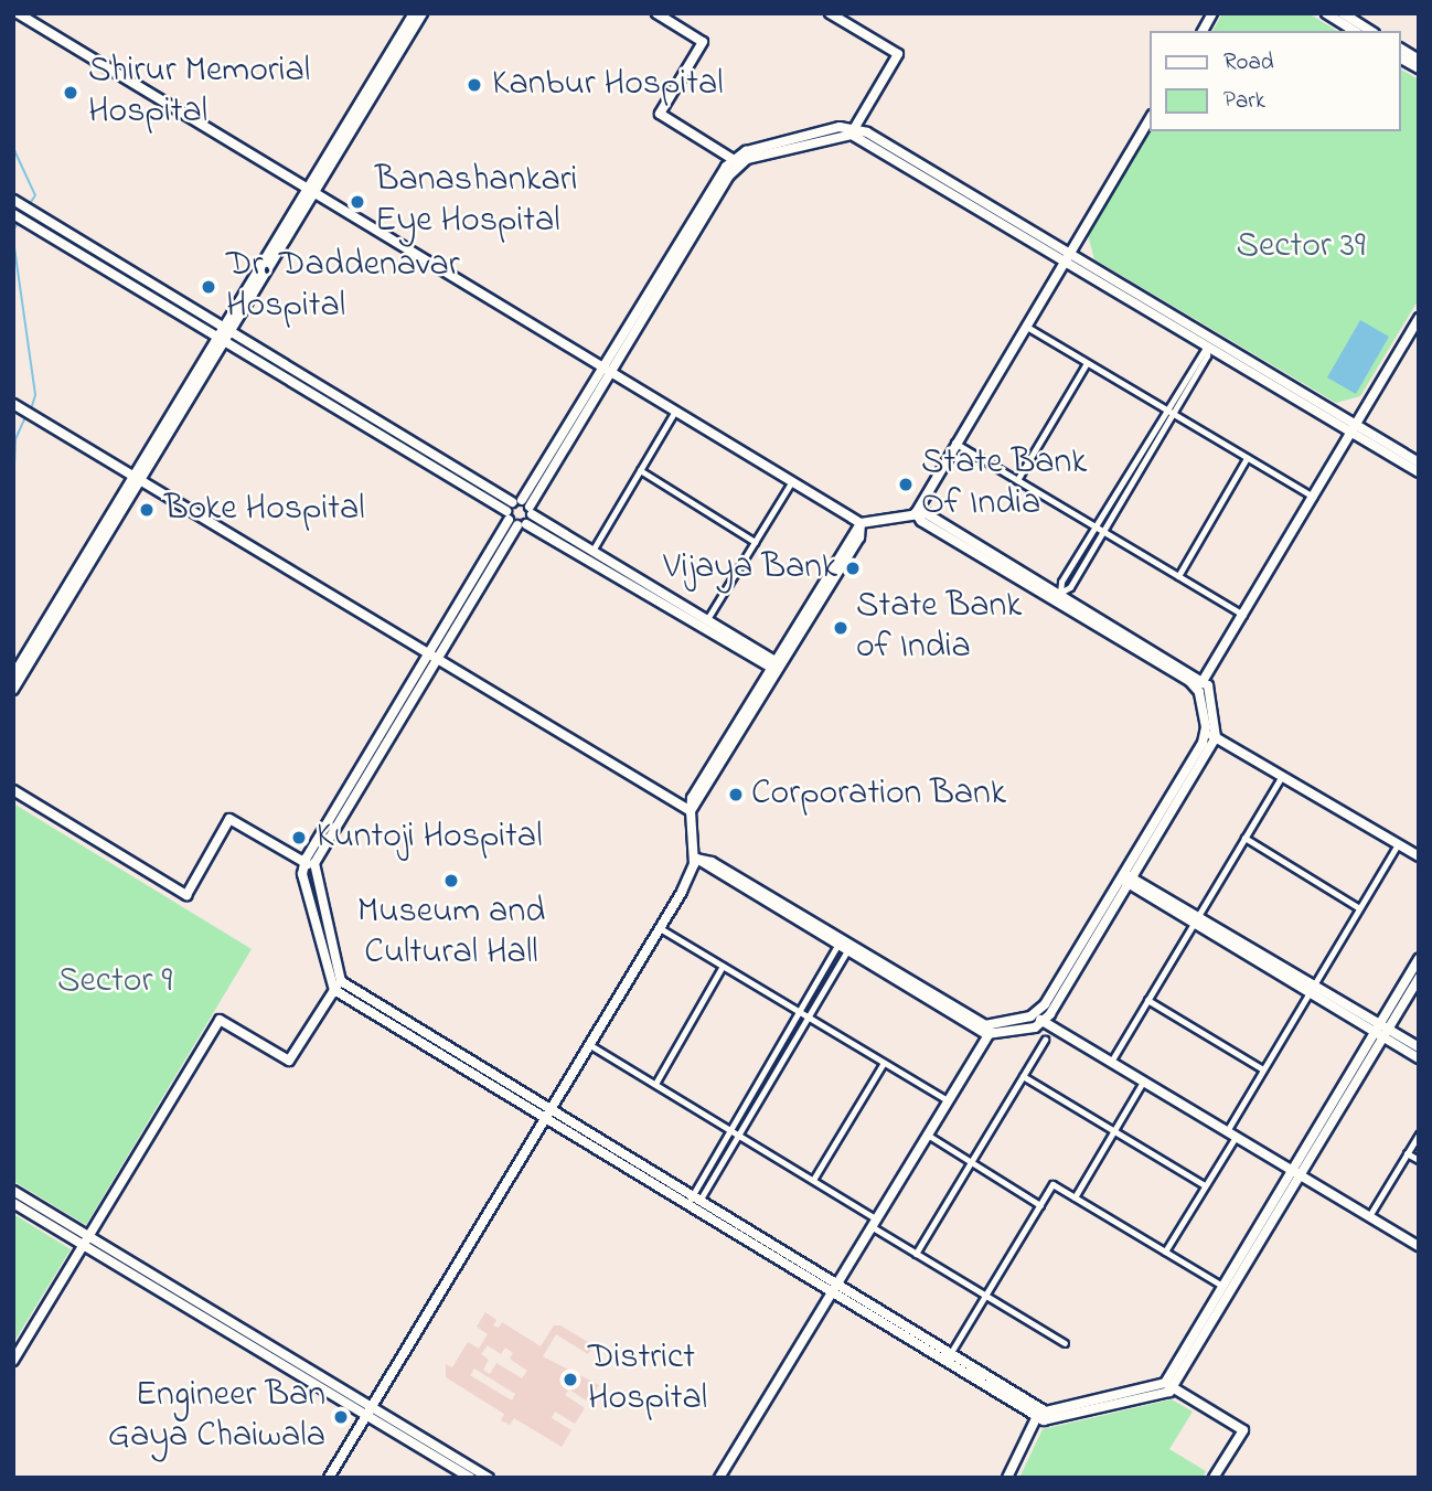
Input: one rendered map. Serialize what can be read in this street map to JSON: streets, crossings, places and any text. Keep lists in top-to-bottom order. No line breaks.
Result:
{"parks":["Sector 39","Sector 9"],"places":["Kanbur Hospital","Shirur Memorial Hospital","Banashankari Eye Hospital","Dr. Daddenavar Hospital","State Bank Of India","Boke Hospital","Vijaya Bank","State Bank of India","Corporation Bank","Kuntoji Hospital","Museum and Cultural Hall","District Hospital","Engineer Ban Gaya Chaiwala"],"legend":["Road","Park"]}
